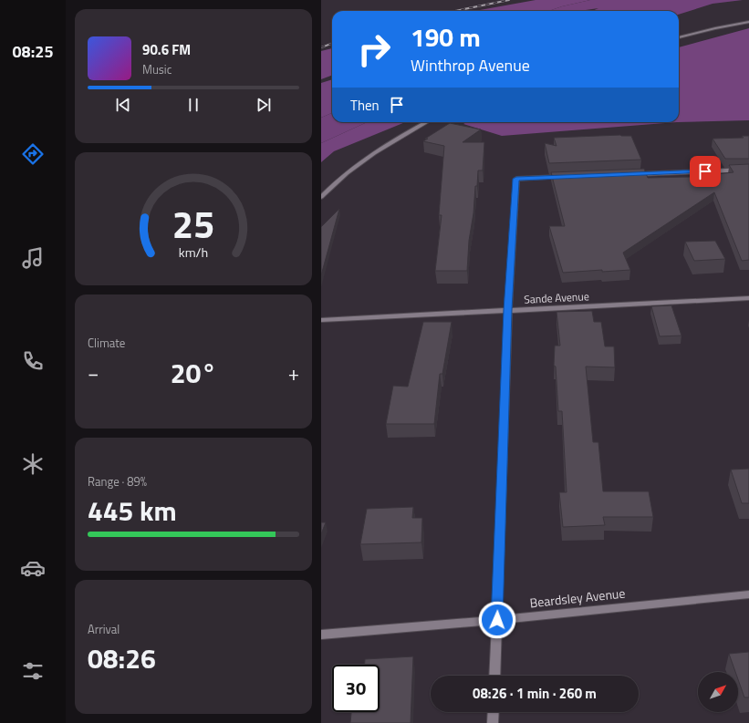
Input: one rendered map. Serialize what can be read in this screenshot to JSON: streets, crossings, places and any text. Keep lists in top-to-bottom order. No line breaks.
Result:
{"streets":{"street":["Sande Avenue","Beardsley Avenue"]},"north":"top right","page":{"tabs":"08:25","turn":["190 m","Winthrop Avenue"],"song":["90.6 FM","Music"],"then":"Then","tile":["Climate",["Range · 89%","445 km"],["Arrival","08:26"]],"heat":["−","20°","+"],"limit":"30","trip":"08:26 · 1 min · 260 m","gauge":["25","km/h"]}}
